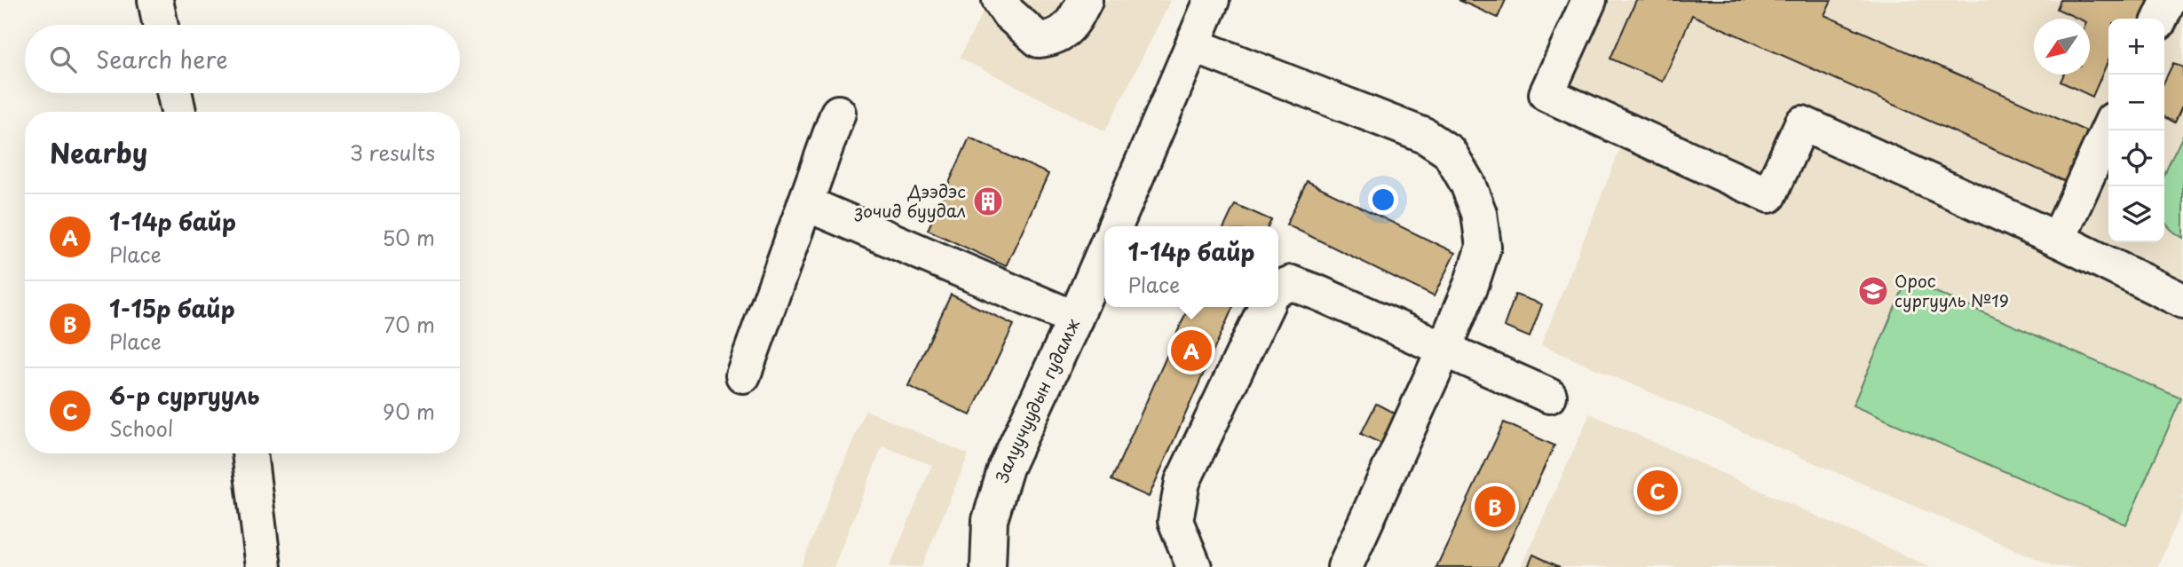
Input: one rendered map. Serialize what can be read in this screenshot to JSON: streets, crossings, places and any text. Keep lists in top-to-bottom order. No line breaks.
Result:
{"streets":{"street":["Залуучуудын гудамж"]},"places":{"building":["Дээдэс зочид буудал"],"school or university":["Орос сургууль №19"]},"north":"bottom left","page":{"map_buttons":["+","−"],"search":"Search here","heading":["Nearby","3 results"],"list":[{"mark":"A","name":"1-14р байр","note":"Place","value":"50 m"},{"mark":"B","name":"1-15р байр","note":"Place","value":"70 m"},{"mark":"C","name":"6-р сургууль","note":"School","value":"90 m"}],"popup":["1-14р байр","Place"],"pins":["A","C","B"]}}
